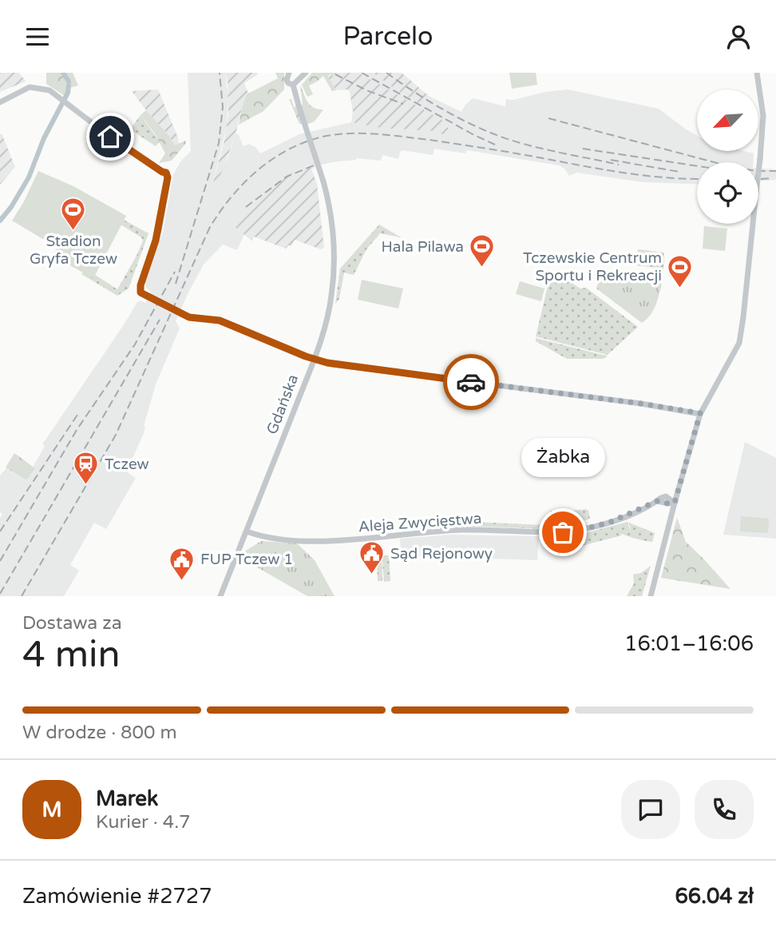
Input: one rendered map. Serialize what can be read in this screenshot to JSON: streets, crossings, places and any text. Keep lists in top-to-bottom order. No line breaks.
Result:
{"streets":{"street":["Gdańska","Aleja Zwycięstwa"]},"crossings":[["Gdańska","Aleja Zwycięstwa"]],"places":{"sports":["Stadion Gryfa Tczew","Hala Pilawa","Tczewskie Centrum Sportu i Rekreacji"],"station":["Tczew"],"other":["Żabka"],"public building":["Sąd Rejonowy","FUP Tczew 1"]},"north":"bottom left","page":{"header":"Parcelo","bubble":"Żabka","heading":["4 min","Dostawa za","16:01–16:06"],"panel":["Marek","Kurier · 4.7","Zamówienie #2727","66.04 zł"],"bar":"W drodze · 800 m","round":"M"}}
